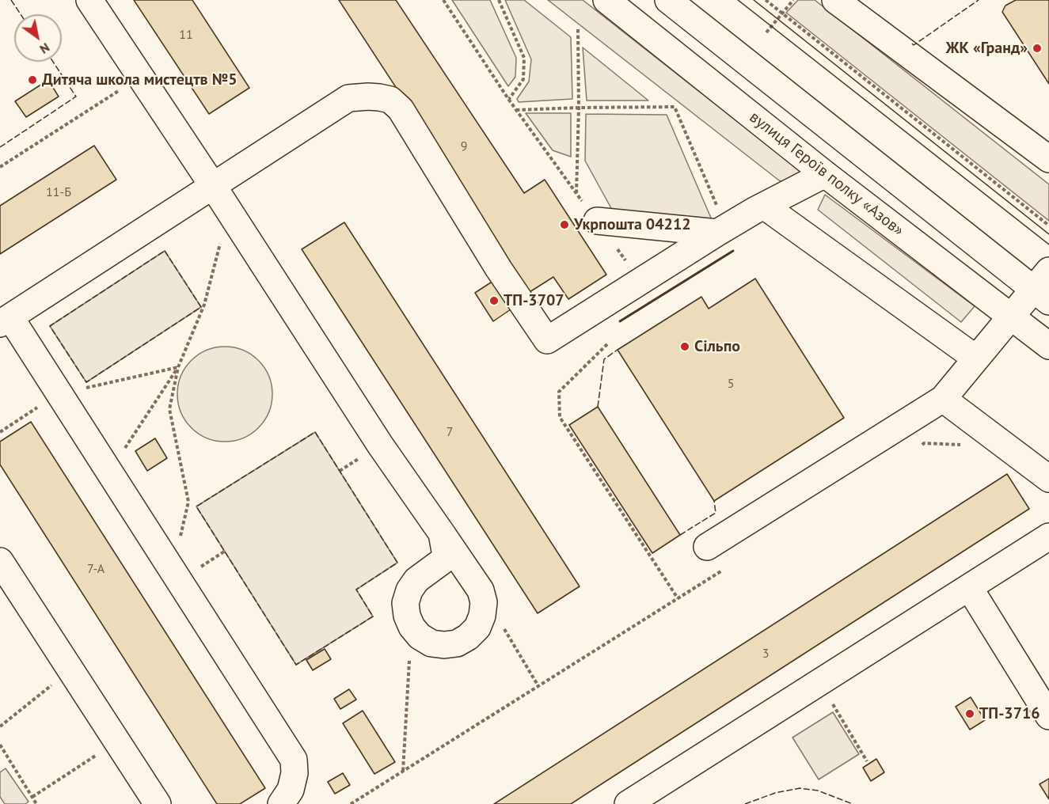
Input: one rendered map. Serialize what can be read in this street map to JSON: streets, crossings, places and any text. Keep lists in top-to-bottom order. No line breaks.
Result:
{"streets":{"main road":["вулиця Героїв полку «Азов»"]},"places":["ЖК «Гранд»","Дитяча школа мистецтв №5","Укрпошта 04212","ТП-3707","Сільпо","ТП-3716"],"house_numbers":["11","9","11-Б","5","7","7-А","3"],"north":"bottom right"}
